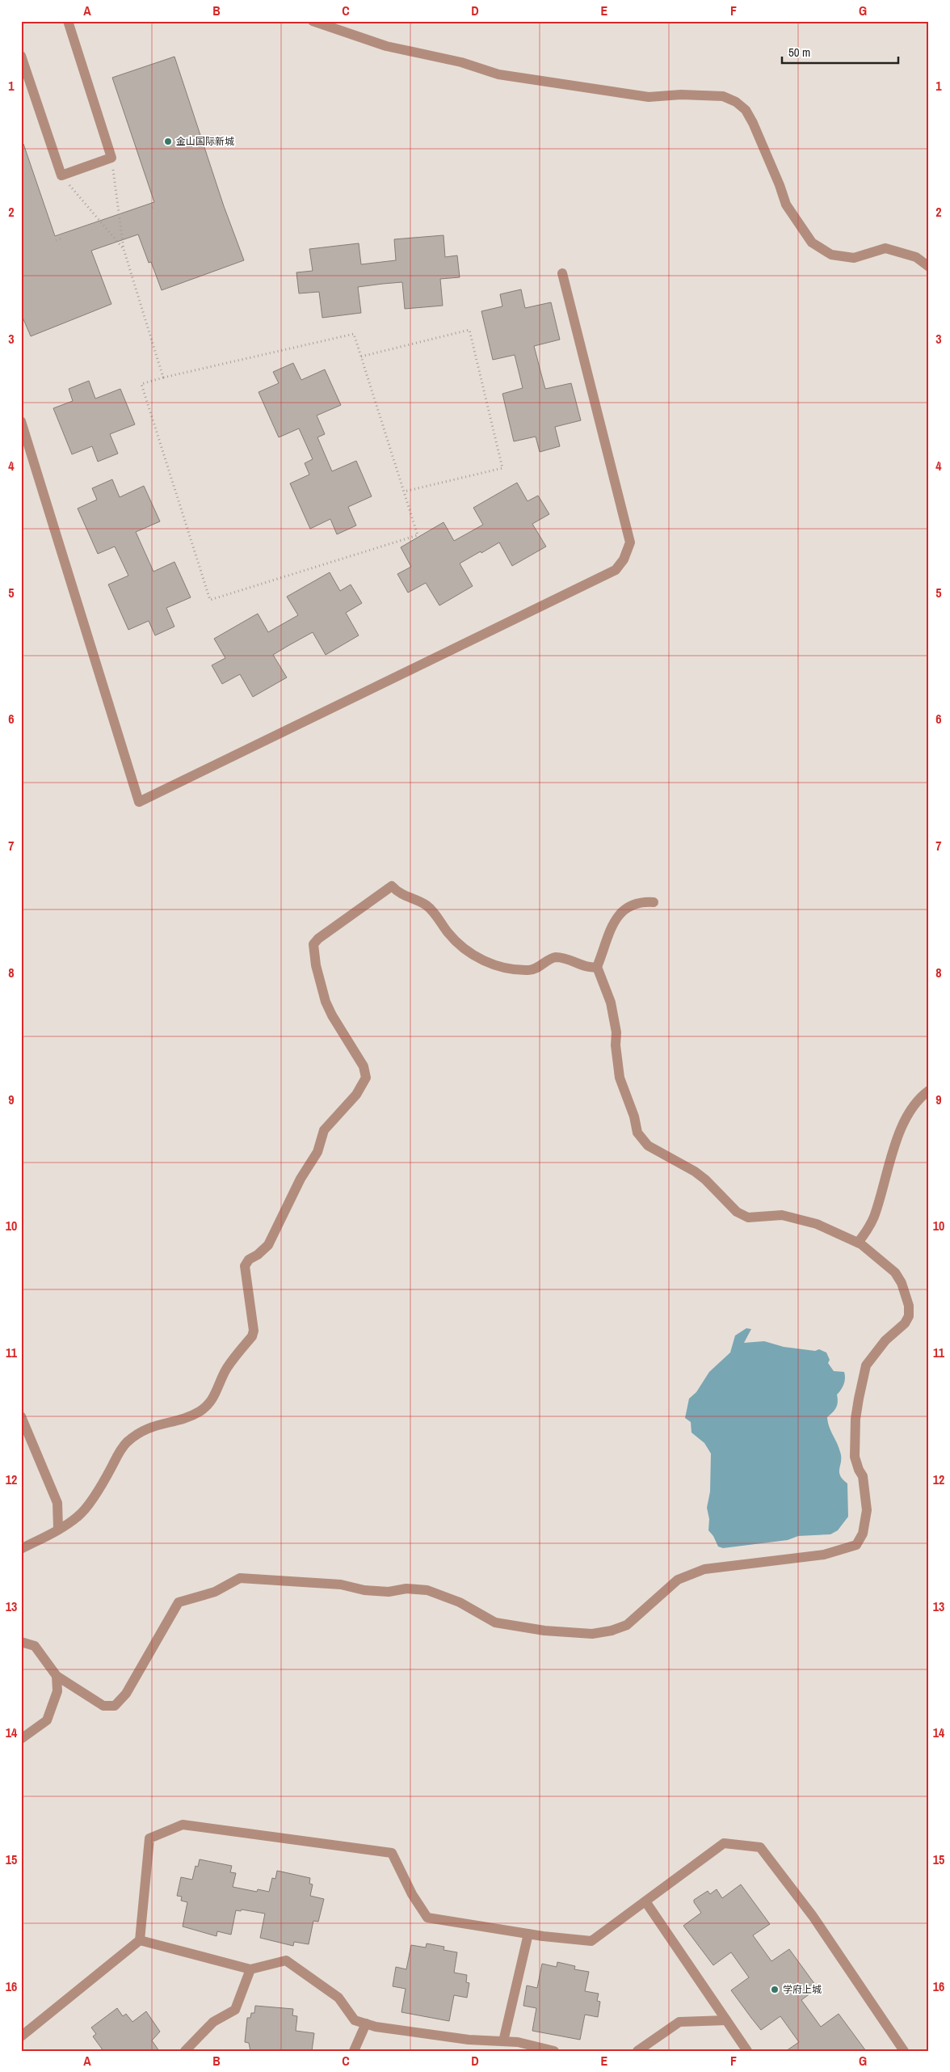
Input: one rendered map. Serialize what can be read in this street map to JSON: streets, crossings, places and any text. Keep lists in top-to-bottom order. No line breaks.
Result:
{"places":["金山国际新城","学府上城"],"scale_bar":"50 m","grid":{"columns":["A","B","C","D","E","F","G"],"rows":["1","2","3","4","5","6","7","8","9","10","11","12","13","14","15","16"]}}
